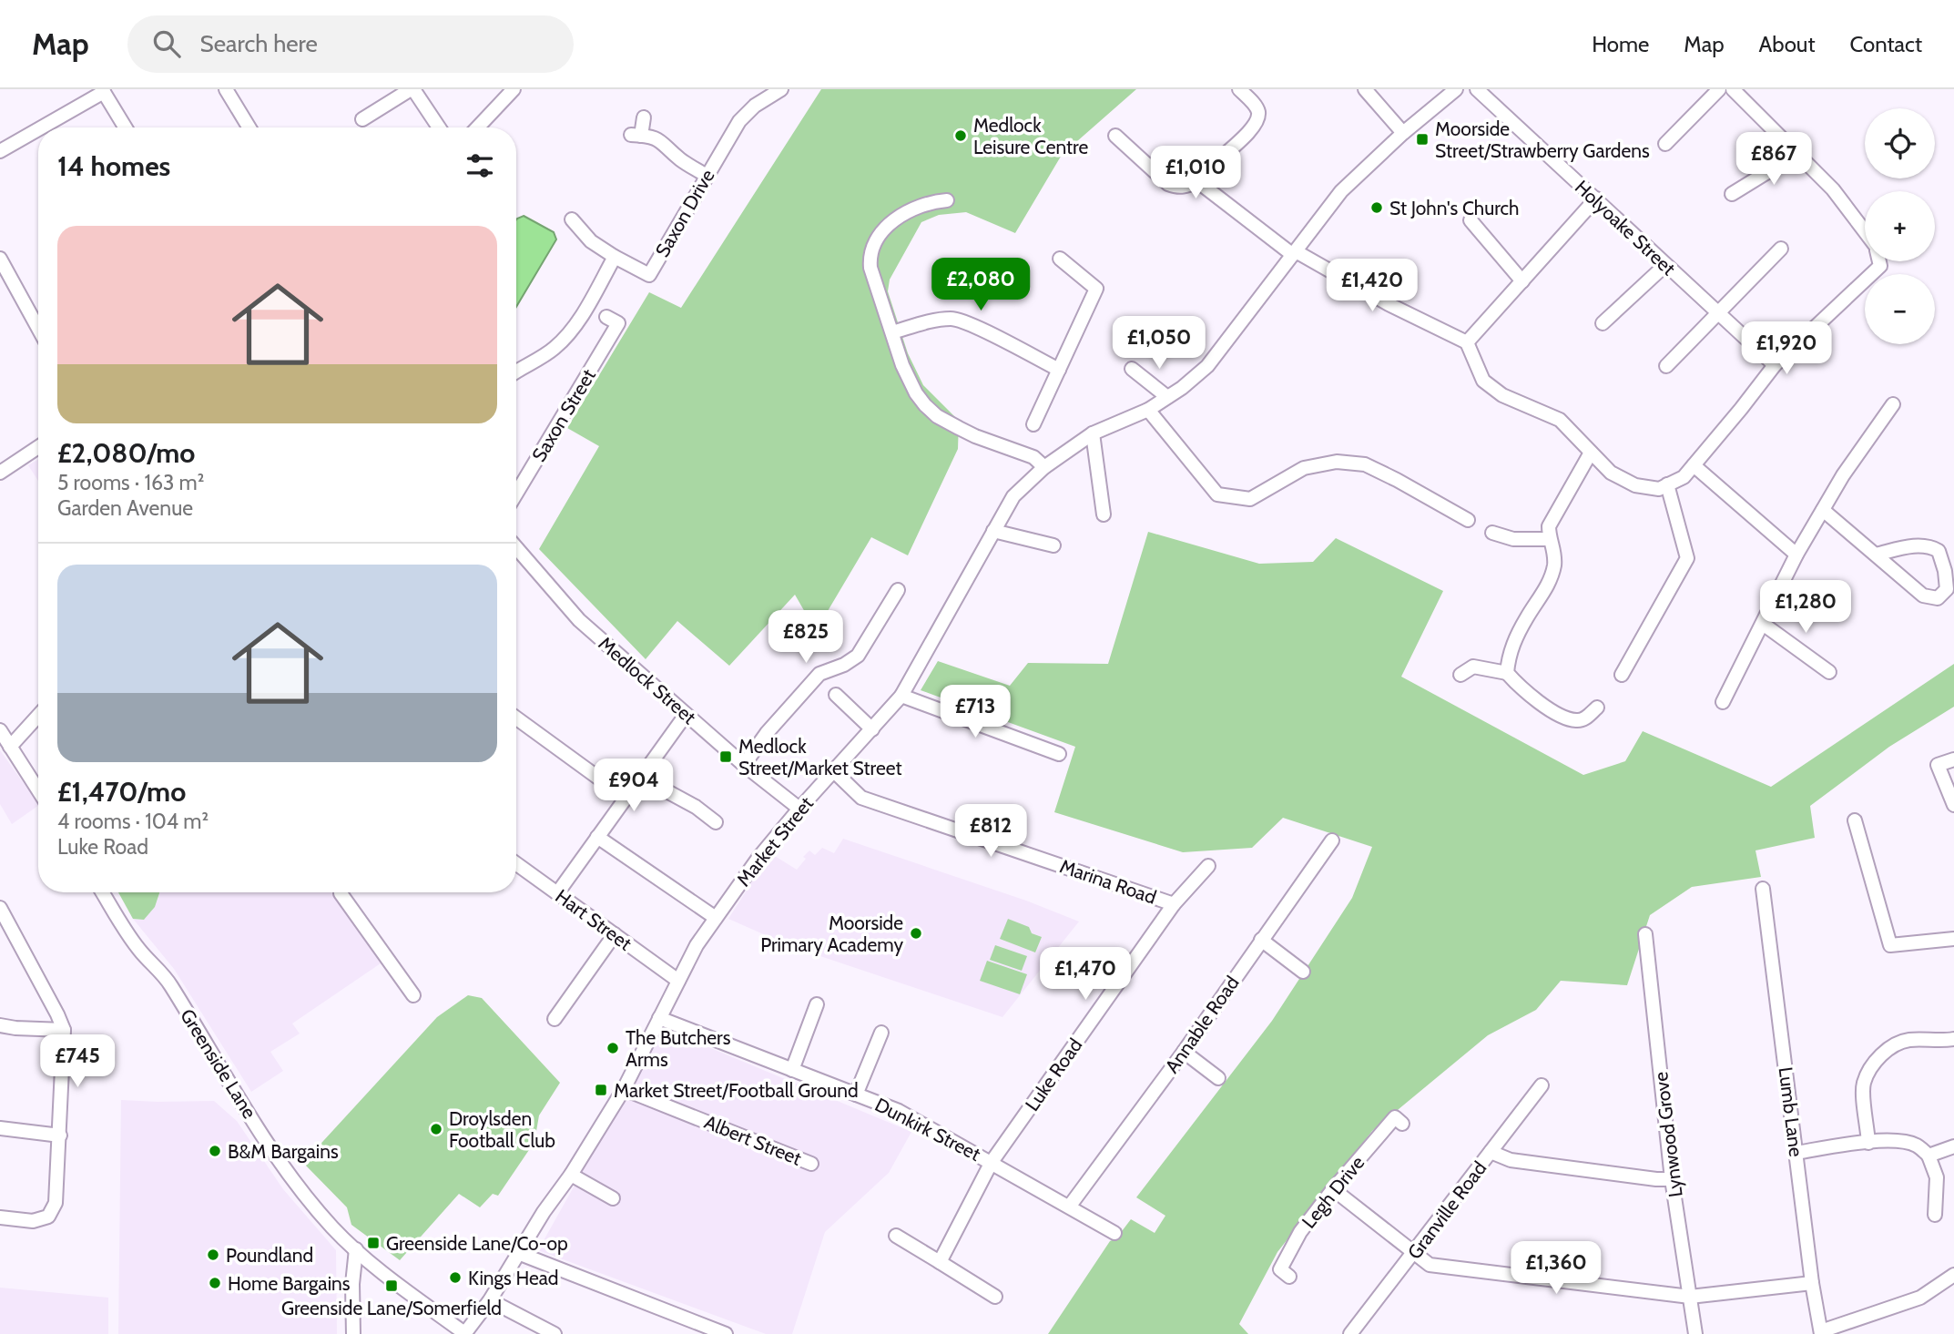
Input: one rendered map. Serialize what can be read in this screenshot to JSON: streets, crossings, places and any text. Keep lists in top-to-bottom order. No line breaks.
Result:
{"streets":{"street":["Saxon Drive","Holyoake Street","Saxon Street","Medlock Street","Market Street","Marina Road","Hart Street","Annable Road","Greenside Lane","Luke Road","Lumb Lane","Dunkirk Street","Lynwood Grove","Albert Street","Legh Drive","Granville Road"]},"crossings":[["Medlock Street","Market Street"],["Market Street","Marina Road"],["Market Street","Hart Street"],["Market Street","Greenside Lane"],["Market Street","Dunkirk Street"],["Market Street","Albert Street"],["Marina Road","Luke Road"],["Annable Road","Dunkirk Street"],["Luke Road","Dunkirk Street"]],"places":{"other":["Medlock Leisure Centre","St John's Church","Moorside Primary Academy","The Butchers Arms","Droylsden Football Club","B&M Bargains","Poundland","Kings Head","Home Bargains"],"transit":["Moorside Street/Strawberry Gardens","Medlock Street/Market Street","Market Street/Football Ground","Greenside Lane/Co-op","Greenside Lane/Somerfield"]},"page":{"header":"Map","search":"Search here","nav":["Home","Map","About","Contact"],"map_buttons":["+","−"],"heading":"14 homes","price":["£867","£1,010","£2,080","£1,420","£1,050","£1,920","£1,280","£825","£713","£904","£812","£1,470","£745","£1,360"],"list":[{"name":"£2,080/mo","note":"5 rooms · 163 m² · Garden Avenue"},{"name":"£1,470/mo","note":"4 rooms · 104 m² · Luke Road"}]}}
